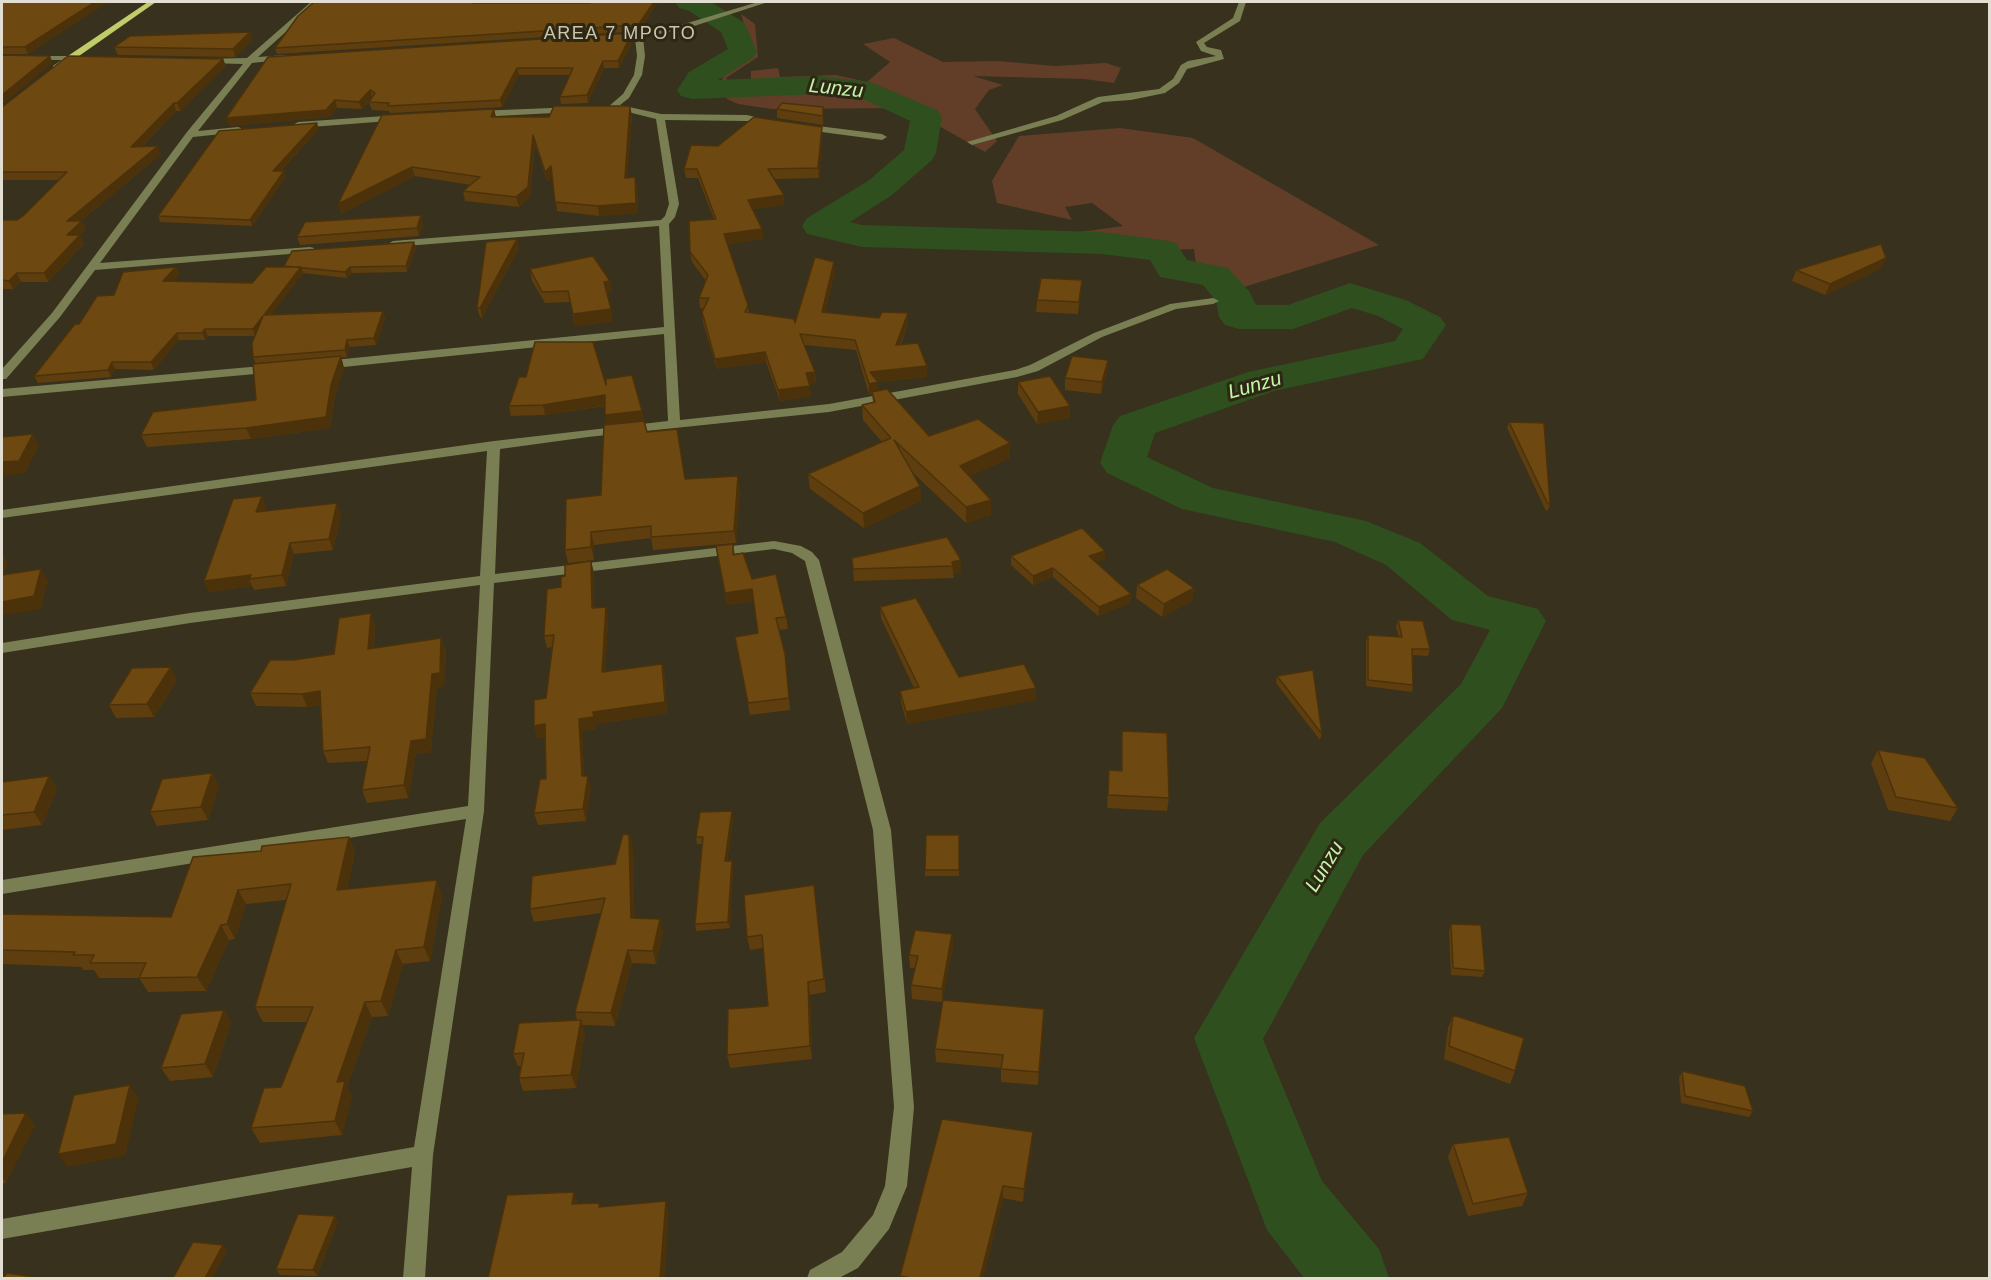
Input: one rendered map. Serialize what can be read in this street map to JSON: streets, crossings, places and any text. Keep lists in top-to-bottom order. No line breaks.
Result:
{"districts":["AREA 7 MPOTO"],"water":["Lunzu"]}
